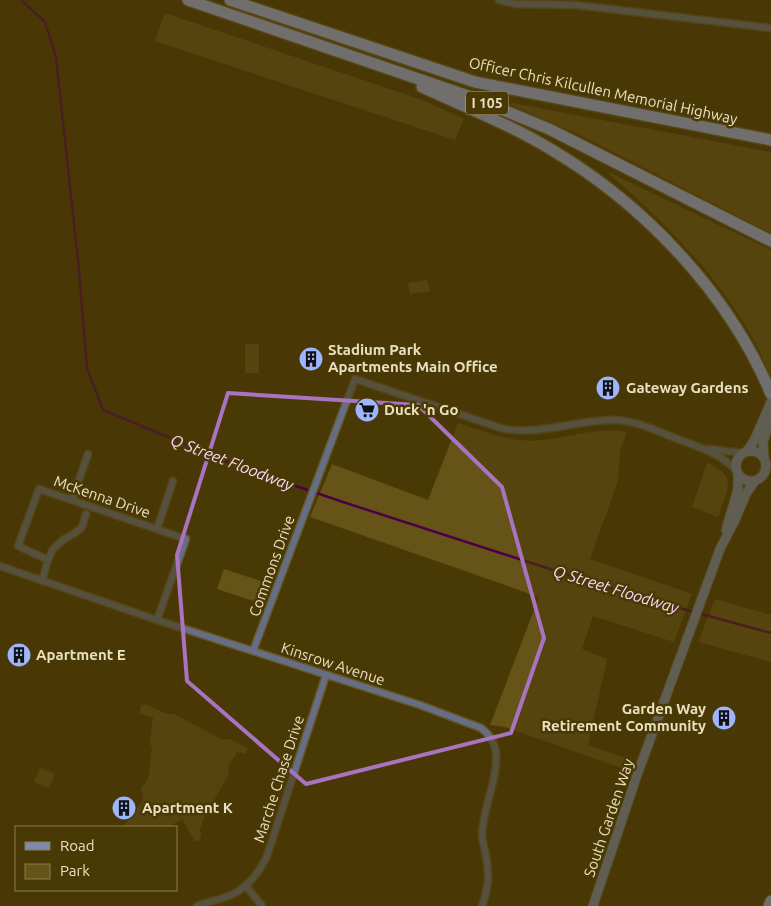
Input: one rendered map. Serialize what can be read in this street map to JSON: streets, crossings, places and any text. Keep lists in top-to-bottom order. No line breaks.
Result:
{"streets":{"highway":["Officer Chris Kilcullen Memorial Highway","I 105"],"street":["McKenna Drive","Commons Drive","Kinsrow Avenue","Marche Chase Drive","South Garden Way"]},"crossings":[["McKenna Drive","Kinsrow Avenue"],["Commons Drive","Kinsrow Avenue"],["Commons Drive","South Garden Way"],["Kinsrow Avenue","Marche Chase Drive"]],"water":["Q Street Floodway"],"places":{"building":["Stadium Park Apartments Main Office","Gateway Gardens","Apartment E","Garden Way Retirement Community","Apartment K"],"supermarket":["Duck 'n Go"]},"legend":["Road","Park"]}
